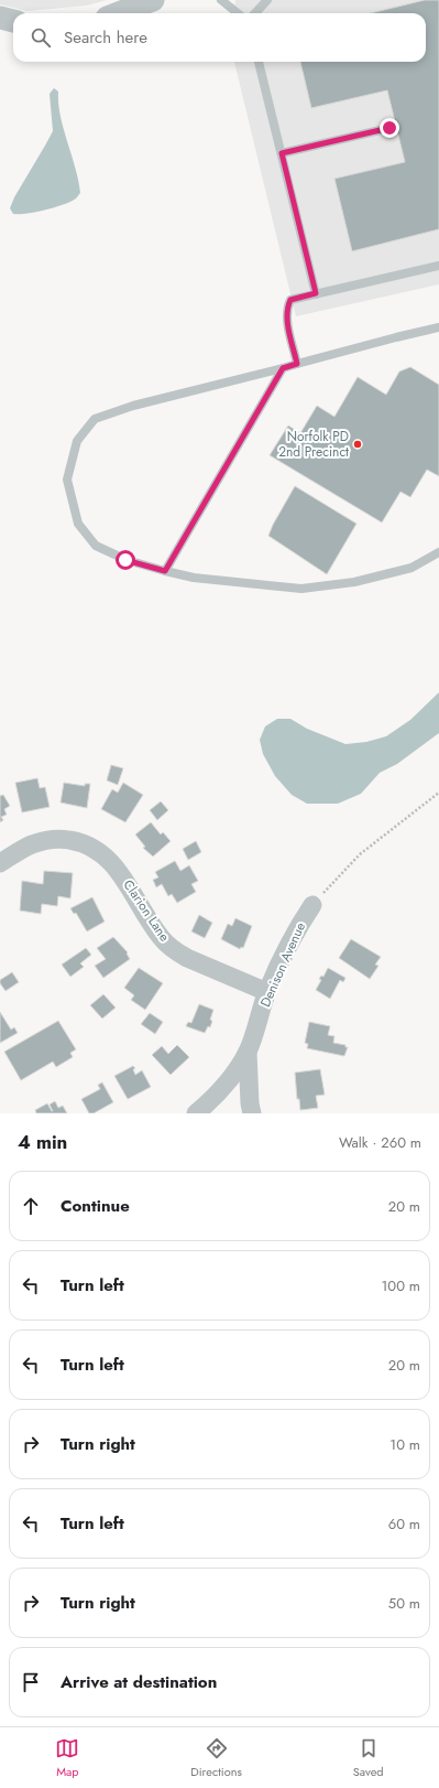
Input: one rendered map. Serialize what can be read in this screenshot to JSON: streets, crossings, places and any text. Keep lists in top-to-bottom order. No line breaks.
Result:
{"streets":{"street":["Clarion Lane","Denison Avenue"]},"crossings":[["Clarion Lane","Denison Avenue"]],"places":["Norfolk PD 2nd Precinct"],"page":{"search":"Search here","heading":["4 min","Walk · 260 m"],"list":[["Continue","20 m"],["Turn left","100 m"],["Turn left","20 m"],["Turn right","10 m"],["Turn left","60 m"],["Turn right","50 m"],"Arrive at destination"],"nav":["Map","Directions","Saved"]}}
